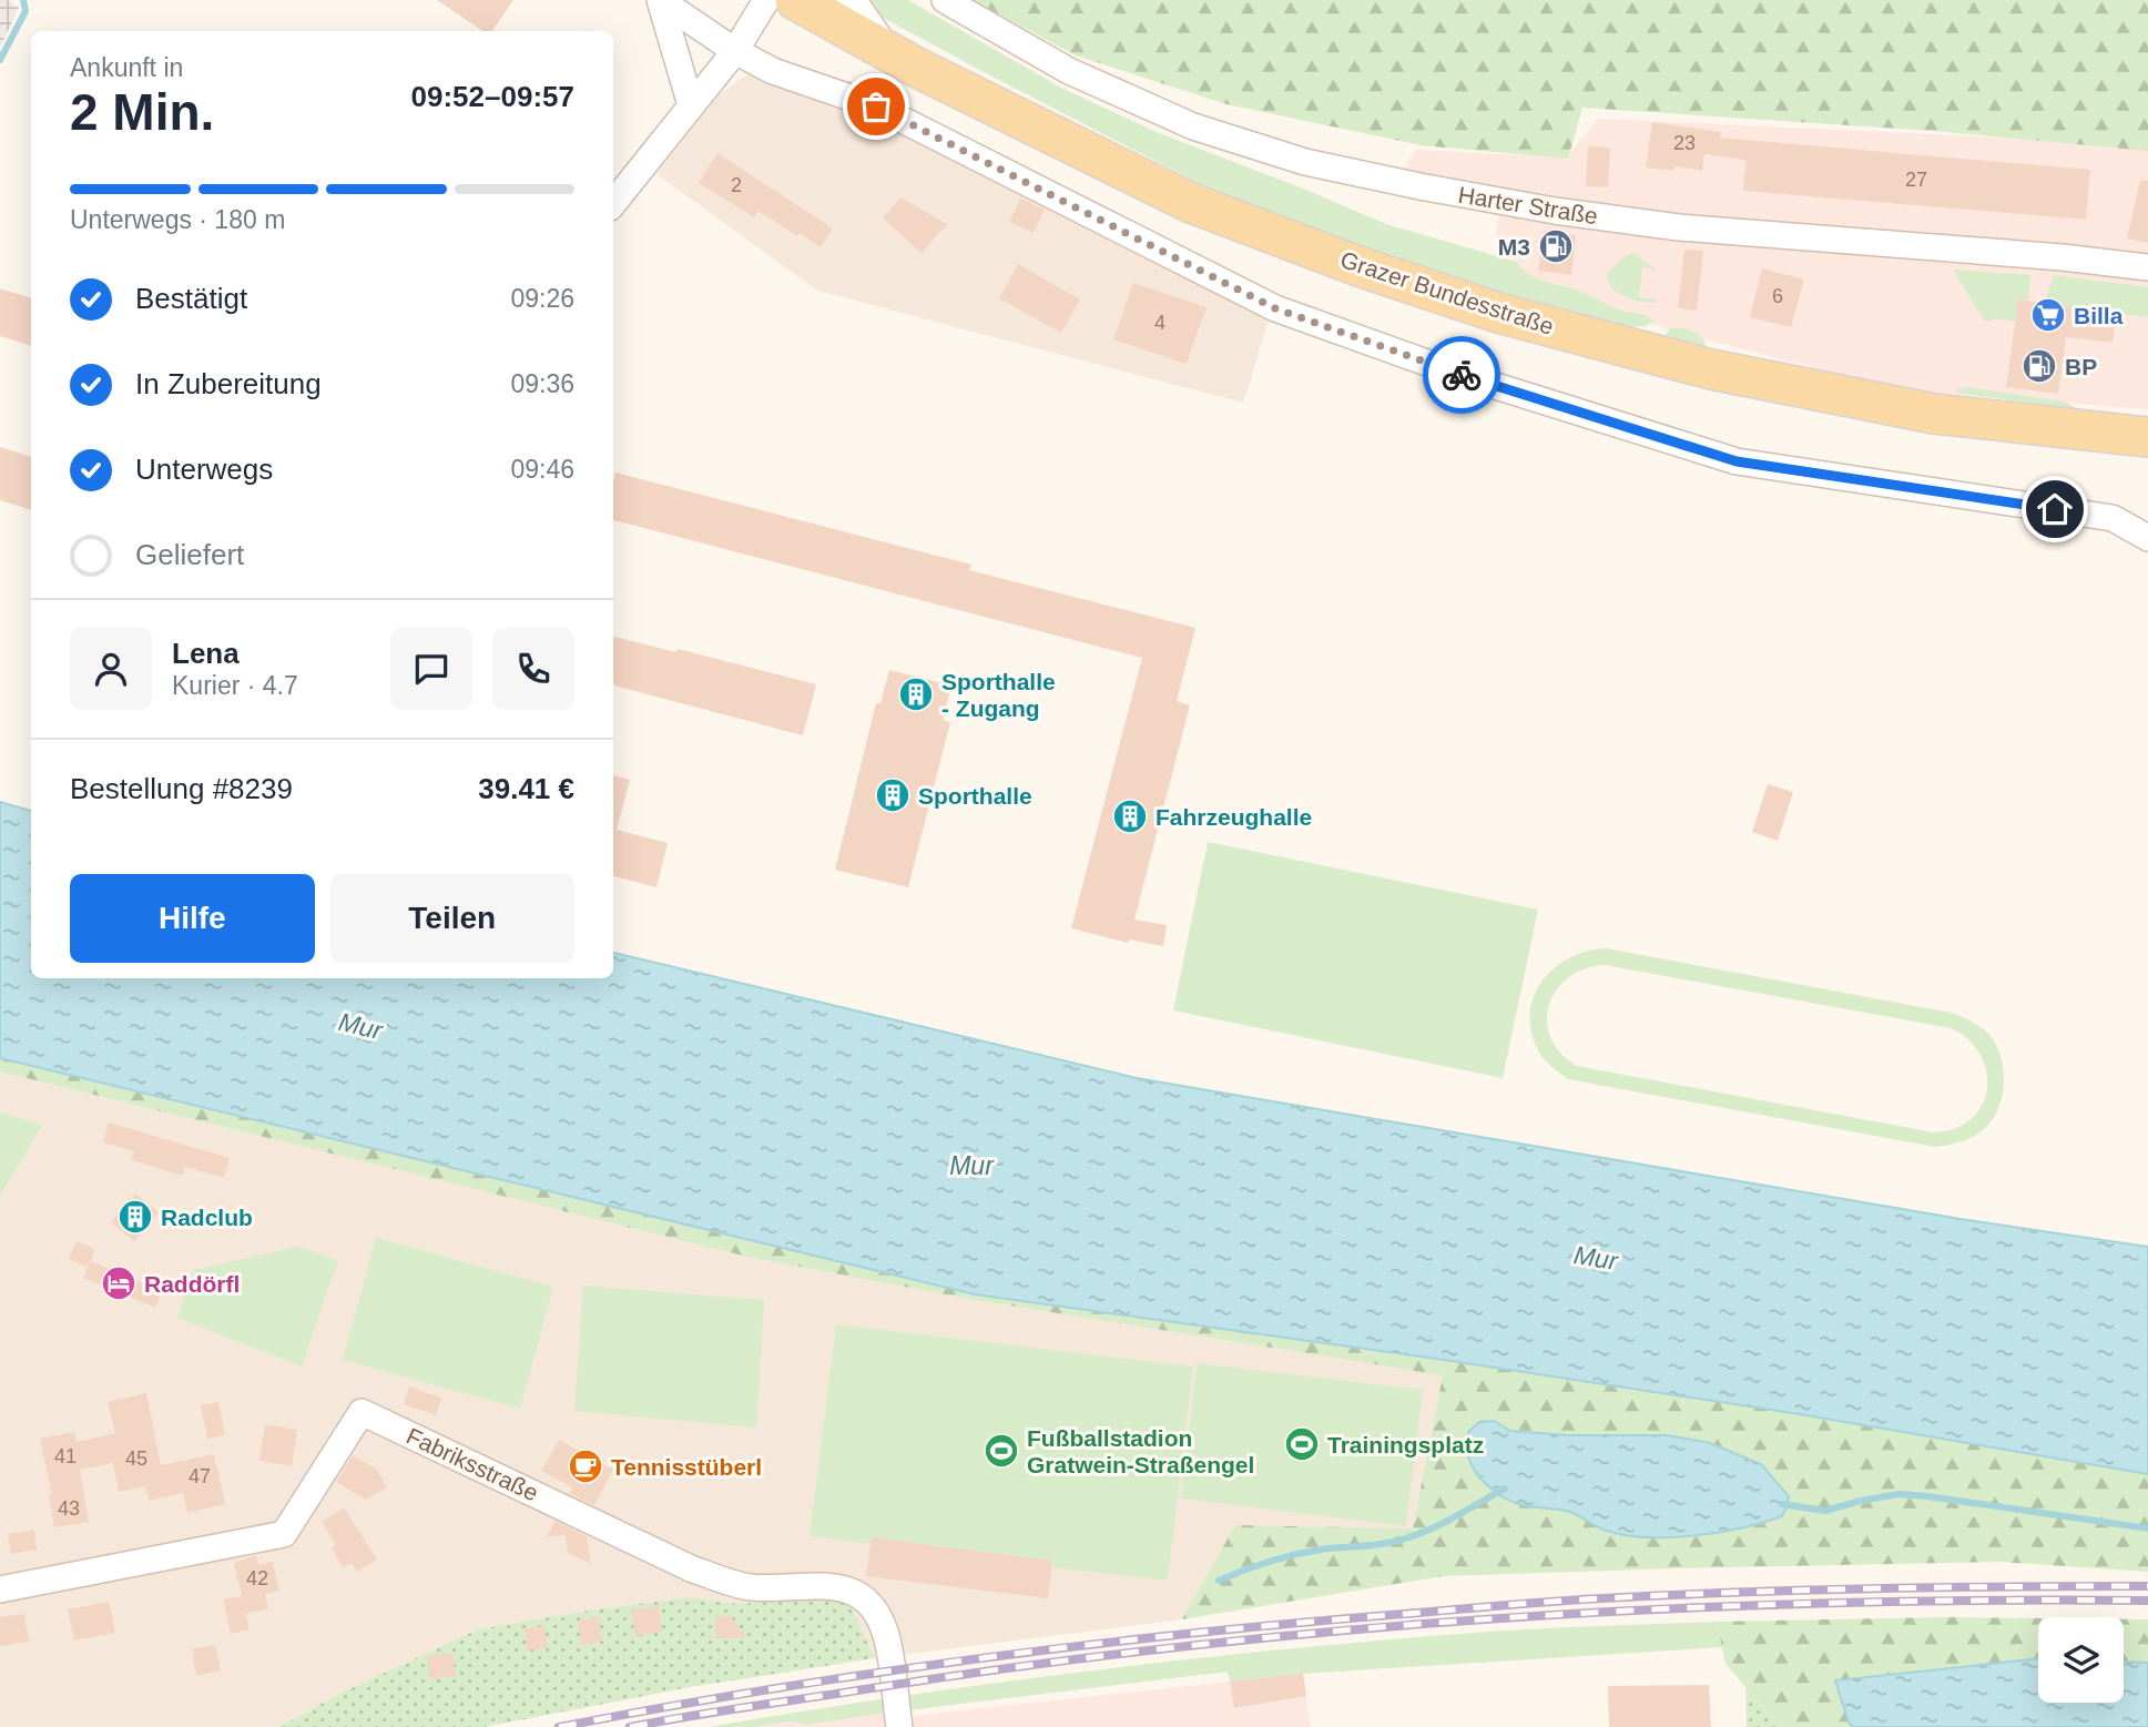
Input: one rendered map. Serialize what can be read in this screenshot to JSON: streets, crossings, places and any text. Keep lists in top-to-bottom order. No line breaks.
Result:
{"streets":{"main road":["Grazer Bundesstraße"],"street":["Harter Straße","Fabriksstraße"]},"water":["Mur"],"places":{"fuel station":["M3","BP"],"supermarket":["Billa"],"building":["Sporthalle - Zugang","Sporthalle","Fahrzeughalle","Radclub"],"hotel":["Raddörfl"],"sports":["Trainingsplatz","Fußballstadion Gratwein-Straßengel"],"cafe":["Tennisstüberl"]},"house_numbers":["23","27","2","6","4","41","45","47","43","42"],"page":{"heading":["2 Min.","Ankunft in","09:52–09:57"],"panel":["Lena","Kurier · 4.7","Bestellung #8239","39.41 €"],"bar":"Unterwegs · 180 m","list":[["Bestätigt","09:26"],["In Zubereitung","09:36"],["Unterwegs","09:46"],"Geliefert"],"buttons":["Hilfe","Teilen"]}}
